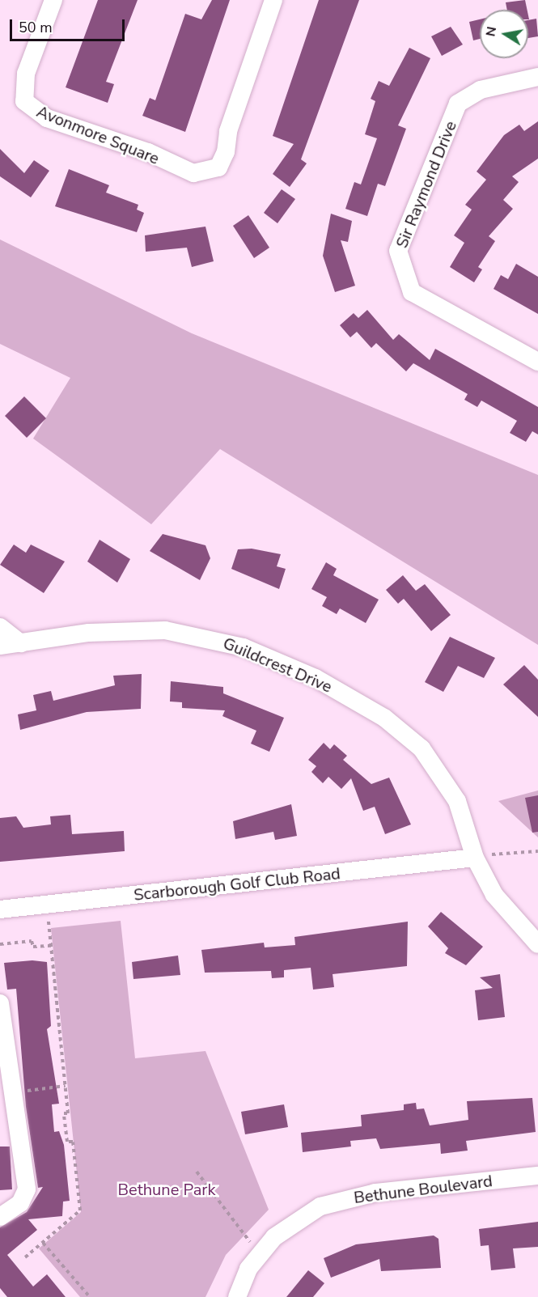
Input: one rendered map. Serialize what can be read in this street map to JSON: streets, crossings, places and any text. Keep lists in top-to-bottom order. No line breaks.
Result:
{"streets":{"street":["Avonmore Square","Sir Raymond Drive","Guildcrest Drive","Scarborough Golf Club Road","Bethune Boulevard"]},"crossings":[["Guildcrest Drive","Scarborough Golf Club Road"]],"parks":["Bethune Park"],"scale_bar":"50 m","north":"left"}
